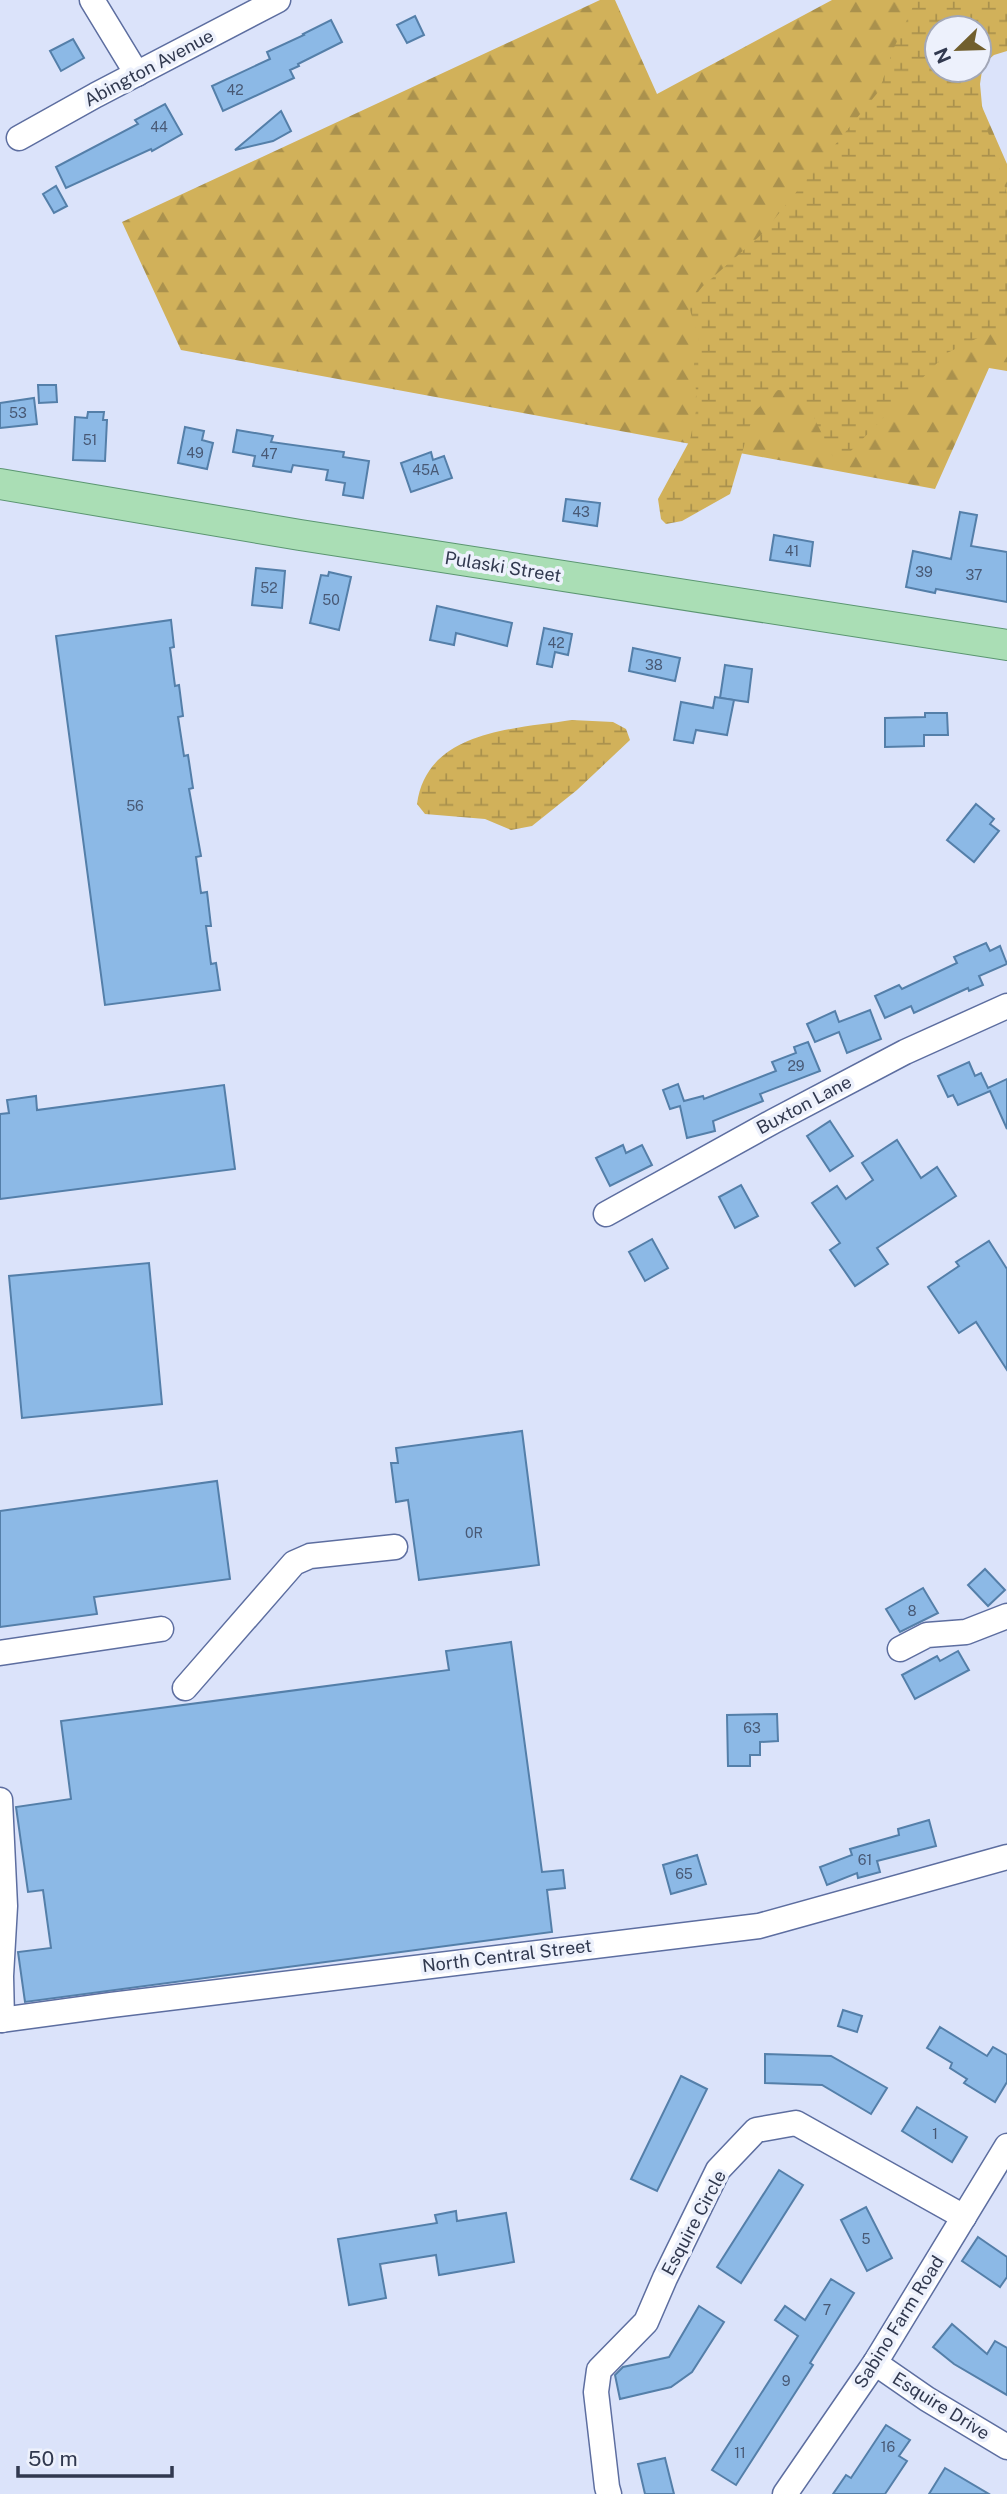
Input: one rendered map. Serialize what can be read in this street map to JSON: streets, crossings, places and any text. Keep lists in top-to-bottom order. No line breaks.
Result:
{"streets":{"main road":["Pulaski Street"],"street":["Abington Avenue","Buxton Lane","North Central Street","Esquire Circle","Sabino Farm Road","Esquire Drive"]},"crossings":[["Esquire Circle","Sabino Farm Road"],["Sabino Farm Road","Esquire Drive"]],"house_numbers":["42","44","53","51","49","47","45A","43","41","39","37","52","50","42","38","56","29","0R","8","63","61","65","1","5","7","9","16","11"],"scale_bar":"50 m","north":"bottom left"}
